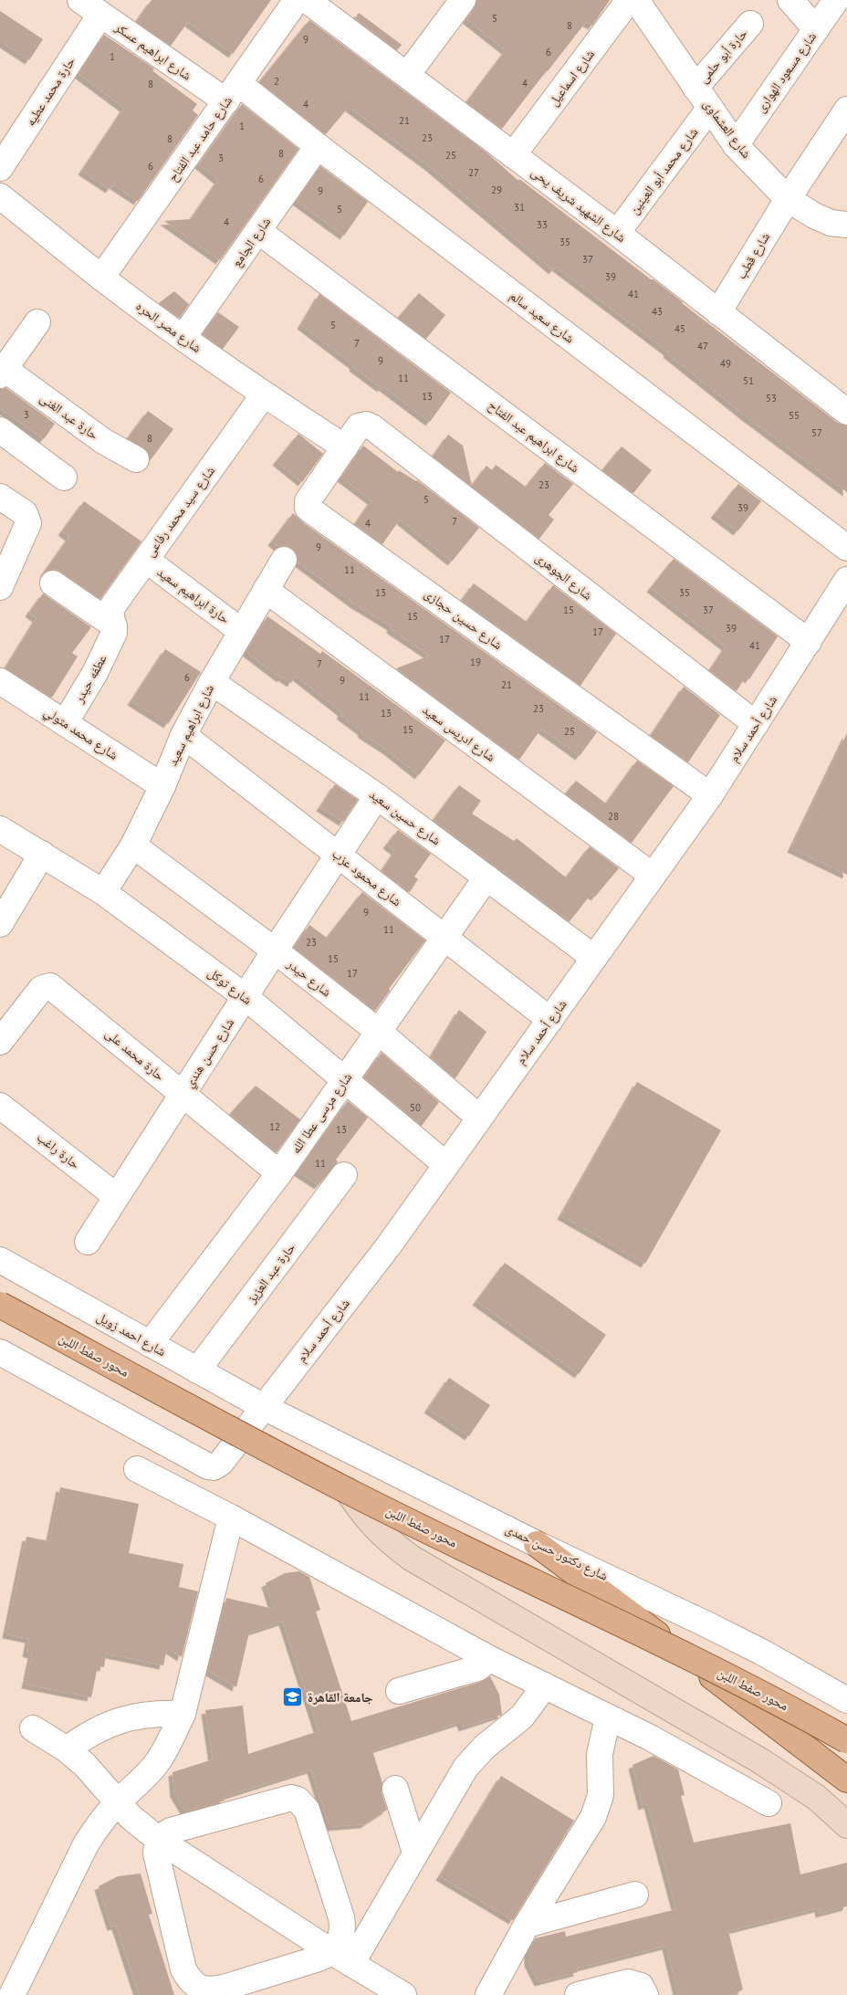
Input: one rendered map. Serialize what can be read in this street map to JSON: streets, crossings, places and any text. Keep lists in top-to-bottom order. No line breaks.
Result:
{"streets":{"main road":["محور صفط اللبن"],"street":["شارع ابراهيم عسكر","حارة أبو حلمى","شارع مسعود الهوارى","شارع اسماعيل","حارة محمد عطيه","شارع العشماوى","شارع حامد عبد الفتاح","شارع محمد أبو العينين","شارع الشهيد شريف يحى","شارع الجامع","شارع قطب","شارع سعيد سالم","شارع مصر الحره","حارة عبد الغنى","شارع ابراهيم عبد الفتاح","شارع سيد محمد رفاعى","شارع الجوهرى","حارة ابراهيم سعيد","شارع حسين حجازى","عطفه حيدر","شارع ابراهيم سعيد","شارع أحمد سلام","شارع محمد متولي","شارع ادريس سعيد","شارع حسين سعيد","شارع محمود عزب","شارع حيدر","شارع توكل","شارع حسن هندي","حارة محمد على","شارع مرسى عطا الله","حارة راغب","حارة عبد العزيز","شارع احمد زويل","شارع دكتور حسن حمدى"]},"crossings":[["شارع ابراهيم عسكر","حارة محمد عطيه"],["شارع ابراهيم عسكر","شارع حامد عبد الفتاح"],["شارع ابراهيم عسكر","شارع سعيد سالم"],["حارة أبو حلمى","شارع العشماوى"],["شارع مسعود الهوارى","شارع العشماوى"],["شارع اسماعيل","شارع العشماوى"],["شارع اسماعيل","شارع الشهيد شريف يحى"],["شارع العشماوى","شارع محمد أبو العينين"],["شارع العشماوى","شارع قطب"],["شارع حامد عبد الفتاح","شارع سعيد سالم"],["شارع حامد عبد الفتاح","شارع مصر الحره"],["شارع محمد أبو العينين","شارع الشهيد شريف يحى"],["شارع الشهيد شريف يحى","شارع قطب"],["شارع الجامع","شارع سعيد سالم"],["شارع الجامع","شارع مصر الحره"],["شارع الجامع","شارع ابراهيم عبد الفتاح"],["شارع مصر الحره","شارع سيد محمد رفاعى"],["شارع مصر الحره","شارع حسين حجازى"],["شارع ابراهيم عبد الفتاح","شارع أحمد سلام"],["شارع سيد محمد رفاعى","حارة ابراهيم سعيد"],["شارع سيد محمد رفاعى","عطفه حيدر"],["شارع الجوهرى","شارع حسين حجازى"],["شارع الجوهرى","شارع أحمد سلام"],["حارة ابراهيم سعيد","شارع ابراهيم سعيد"],["شارع حسين حجازى","شارع أحمد سلام"],["عطفه حيدر","شارع محمد متولي"],["شارع ابراهيم سعيد","شارع محمد متولي"],["شارع ابراهيم سعيد","شارع ادريس سعيد"],["شارع ابراهيم سعيد","شارع حسين سعيد"],["شارع ابراهيم سعيد","شارع محمود عزب"],["شارع ابراهيم سعيد","شارع حيدر"],["شارع ابراهيم سعيد","شارع توكل"],["شارع أحمد سلام","شارع ادريس سعيد"],["شارع أحمد سلام","شارع حسين سعيد"],["شارع أحمد سلام","شارع محمود عزب"],["شارع أحمد سلام","شارع حيدر"],["شارع أحمد سلام","شارع توكل"],["شارع أحمد سلام","شارع احمد زويل"],["شارع أحمد سلام","شارع دكتور حسن حمدى"],["شارع حسين سعيد","شارع حسن هندي"],["شارع حسين سعيد","شارع مرسى عطا الله"],["شارع محمود عزب","شارع حسن هندي"],["شارع محمود عزب","شارع مرسى عطا الله"],["شارع حيدر","شارع حسن هندي"],["شارع حيدر","شارع مرسى عطا الله"],["شارع توكل","شارع حسن هندي"],["شارع توكل","شارع مرسى عطا الله"],["شارع حسن هندي","حارة محمد على"],["شارع حسن هندي","حارة راغب"],["حارة محمد على","شارع مرسى عطا الله"],["شارع مرسى عطا الله","شارع احمد زويل"],["حارة عبد العزيز","شارع احمد زويل"],["شارع احمد زويل","شارع دكتور حسن حمدى"]],"places":{"school or university":["جامعة القاهرة"]},"house_numbers":["5","8","9","6","1","2","4","8","4","21","1","23","8","8","25","3","6","27","6","29","9","31","5","4","33","35","37","39","41","43","5","45","7","47","9","49","11","51","13","53","3","55","57","8","23","5","39","7","4","9","11","13","35","15","37","15","39","17","17","41","19","7","6","9","21","11","23","13","15","25","28","9","11","23","15","17","50","12","13","11"]}
